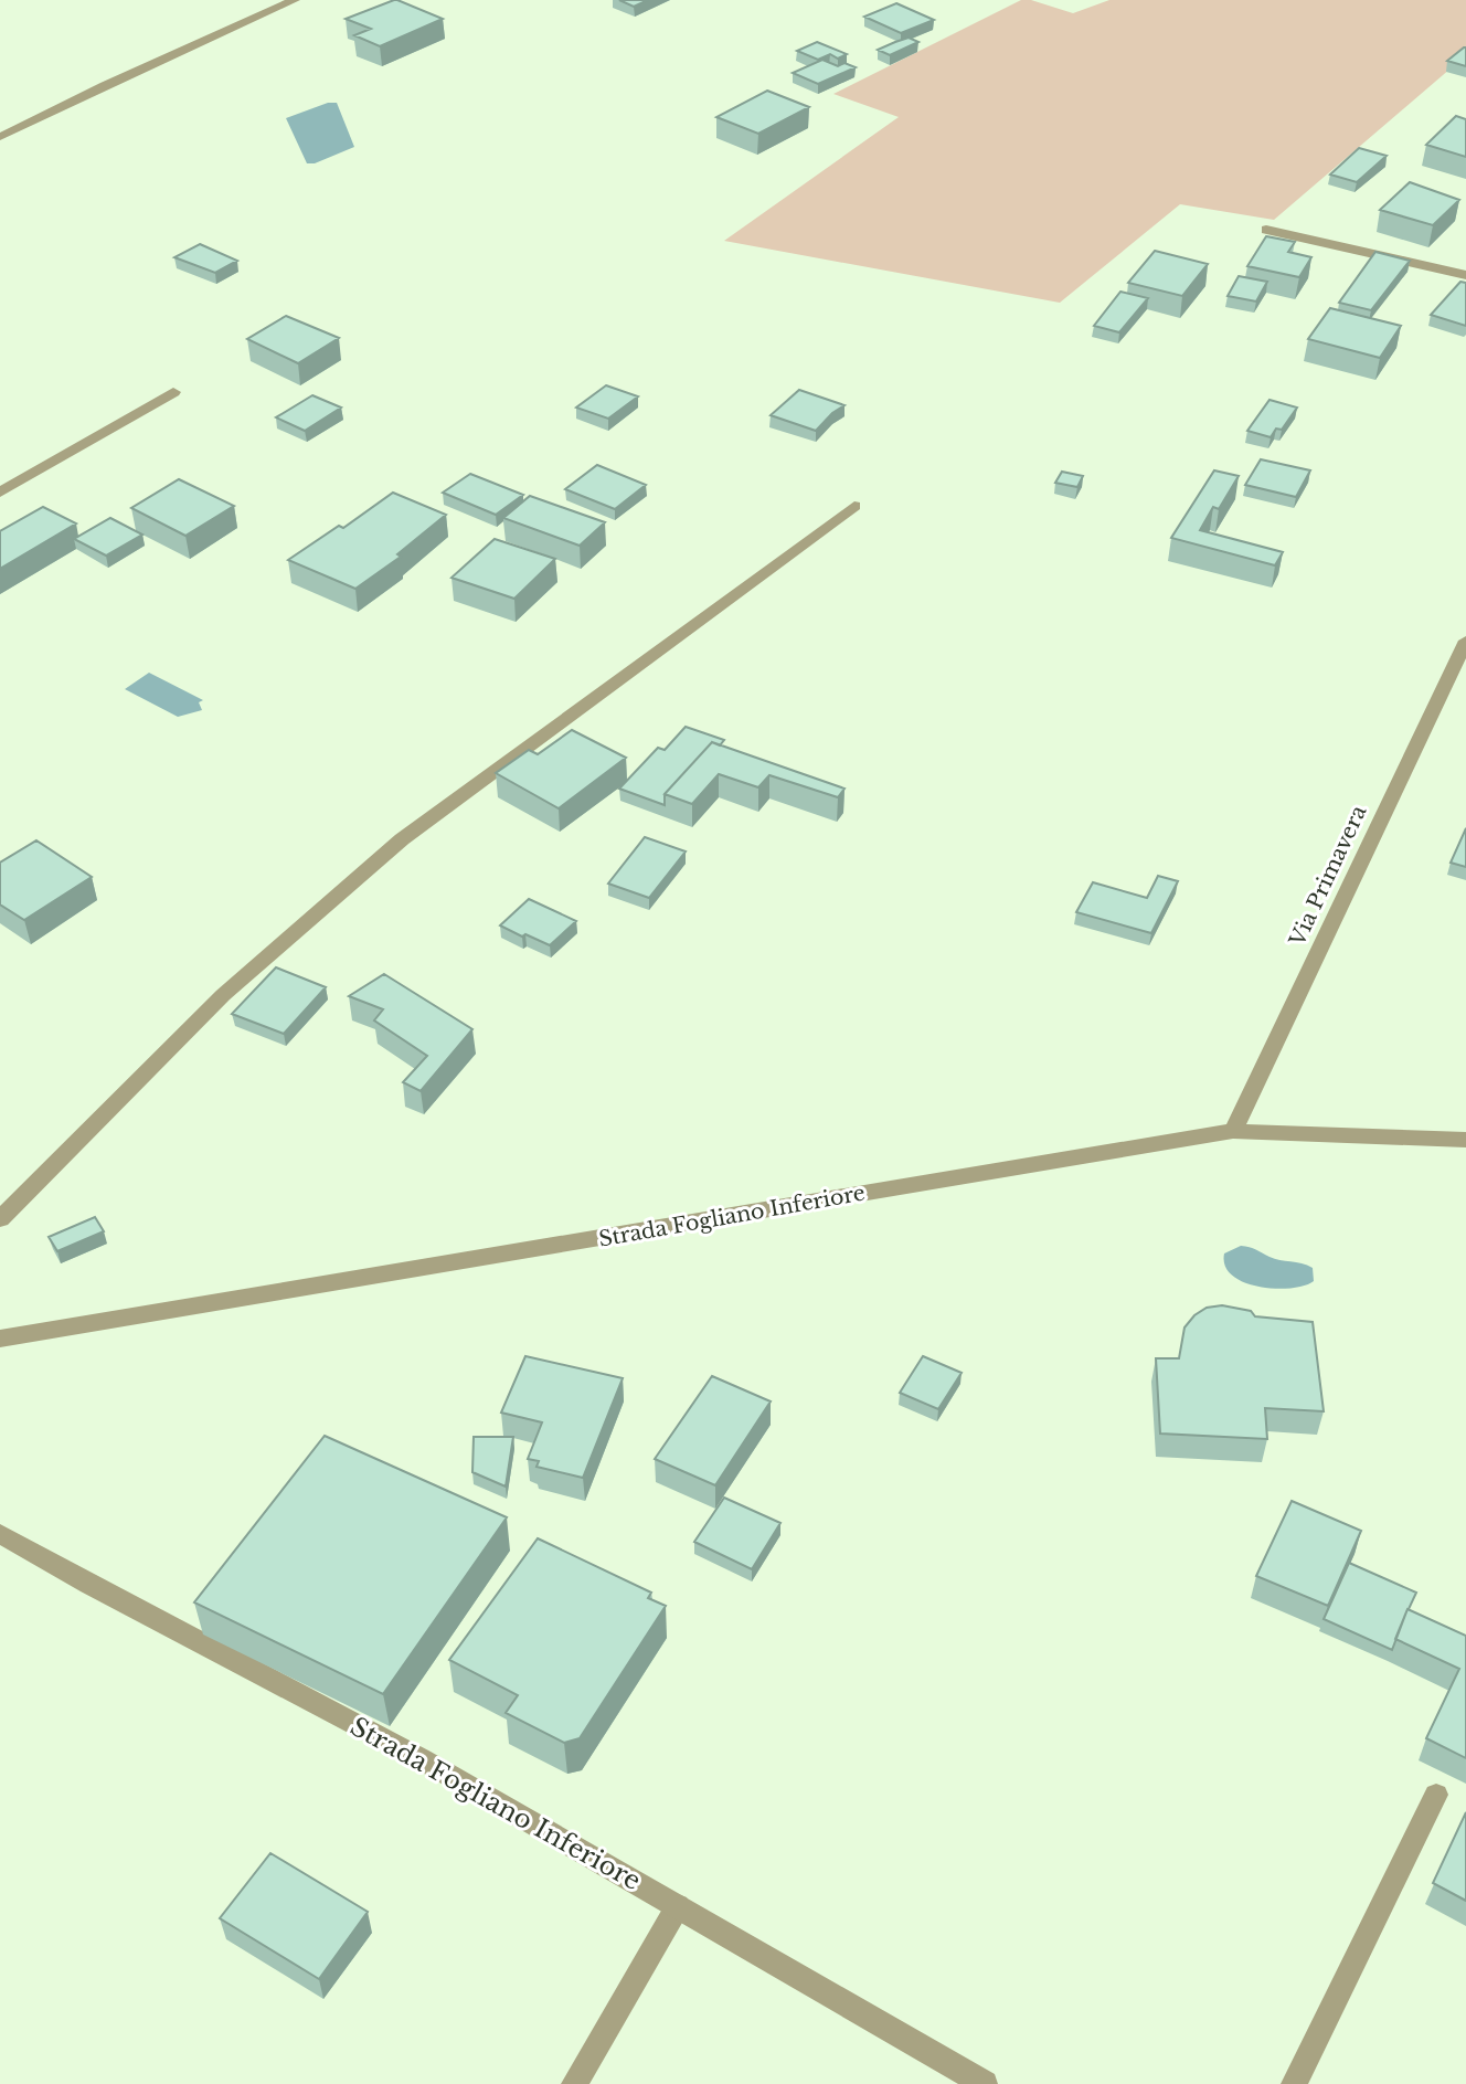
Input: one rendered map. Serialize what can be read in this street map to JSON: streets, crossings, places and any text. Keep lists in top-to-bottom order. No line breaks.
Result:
{"streets":{"street":["Via Primavera","Strada Fogliano Inferiore"]},"crossings":[["Via Primavera","Strada Fogliano Inferiore"]]}
